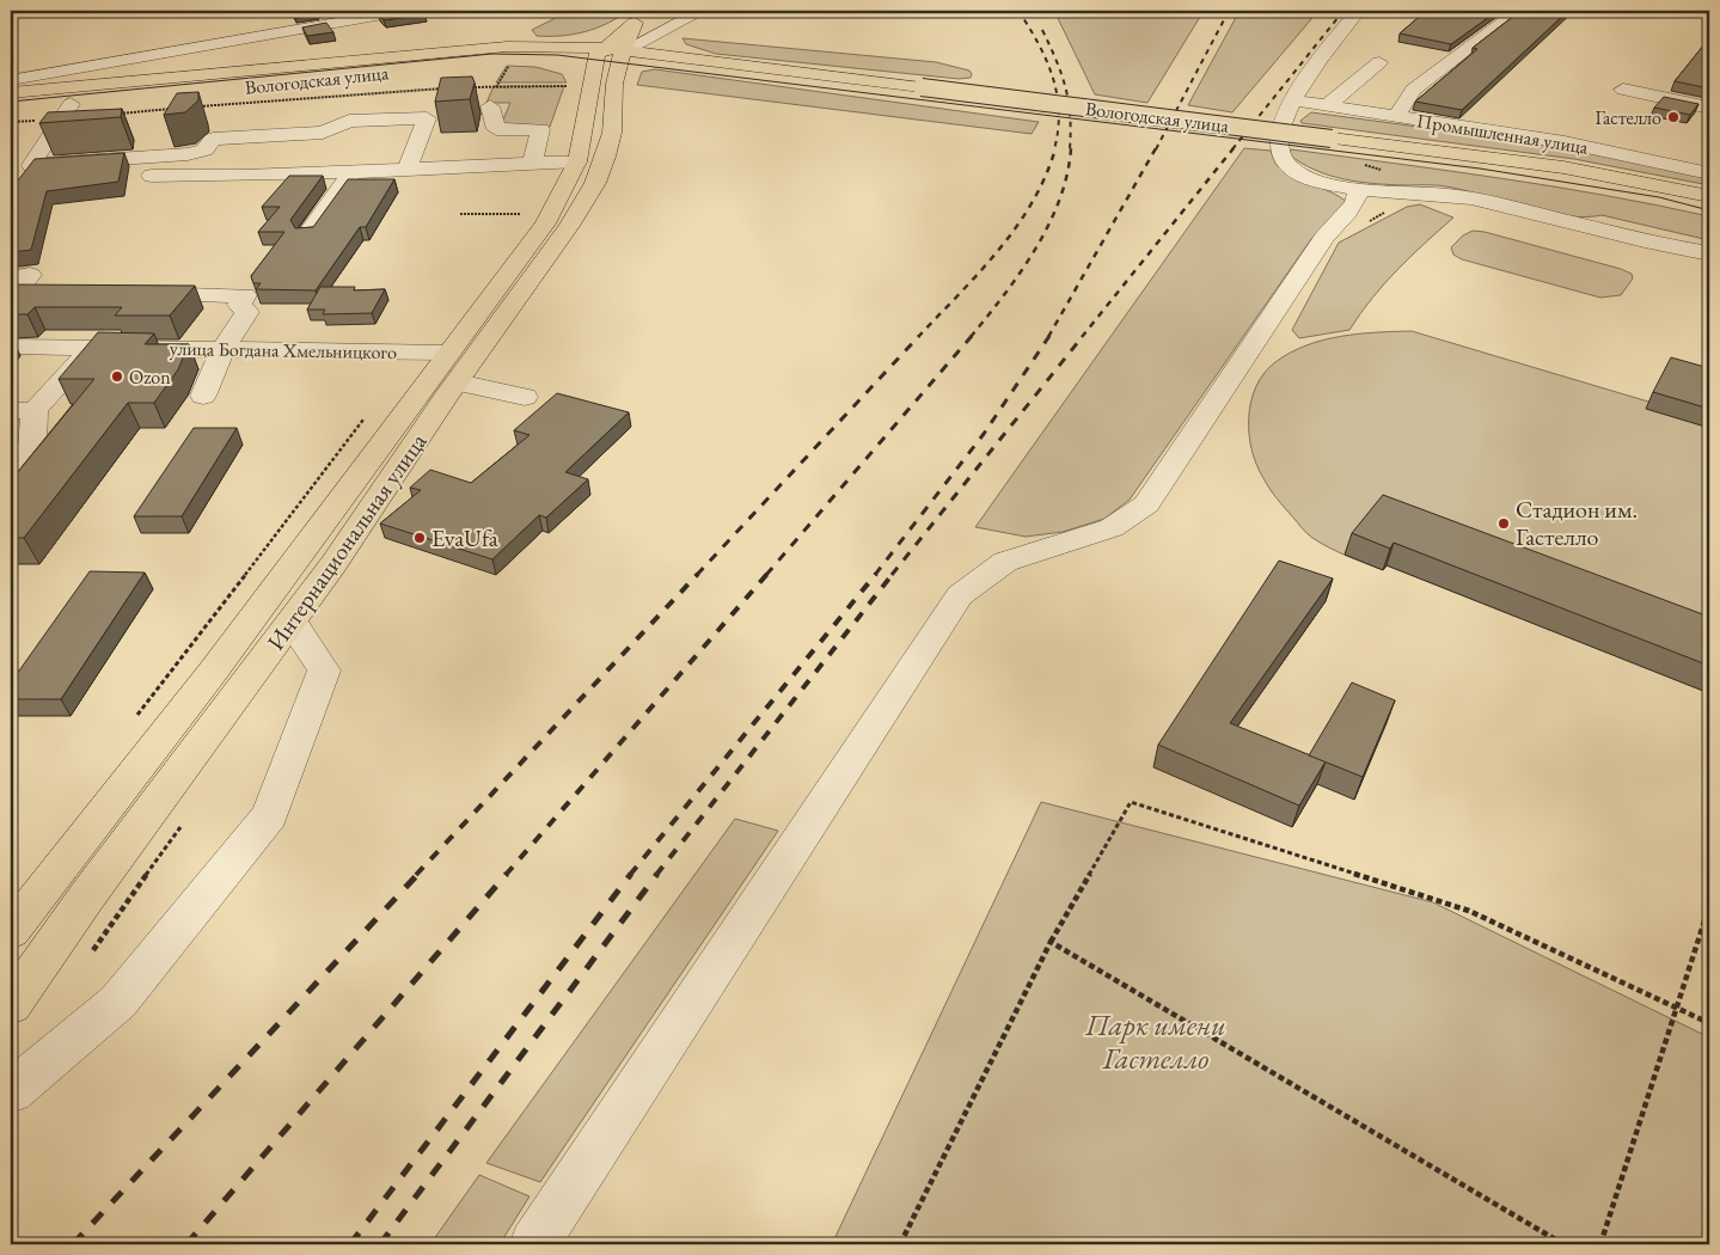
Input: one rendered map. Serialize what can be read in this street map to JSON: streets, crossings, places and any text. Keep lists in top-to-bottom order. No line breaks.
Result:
{"streets":{"main road":["Вологодская улица","Интернациональная улица"],"street":["Промышленная улица","улица Богдана Хмельницкого"]},"crossings":[["Вологодская улица","Интернациональная улица"],["улица Богдана Хмельницкого","Интернациональная улица"]],"parks":["Парк имени Гастелло"],"places":["Гастелло","Ozon","Стадион им. Гастелло","EvaUfa"]}
